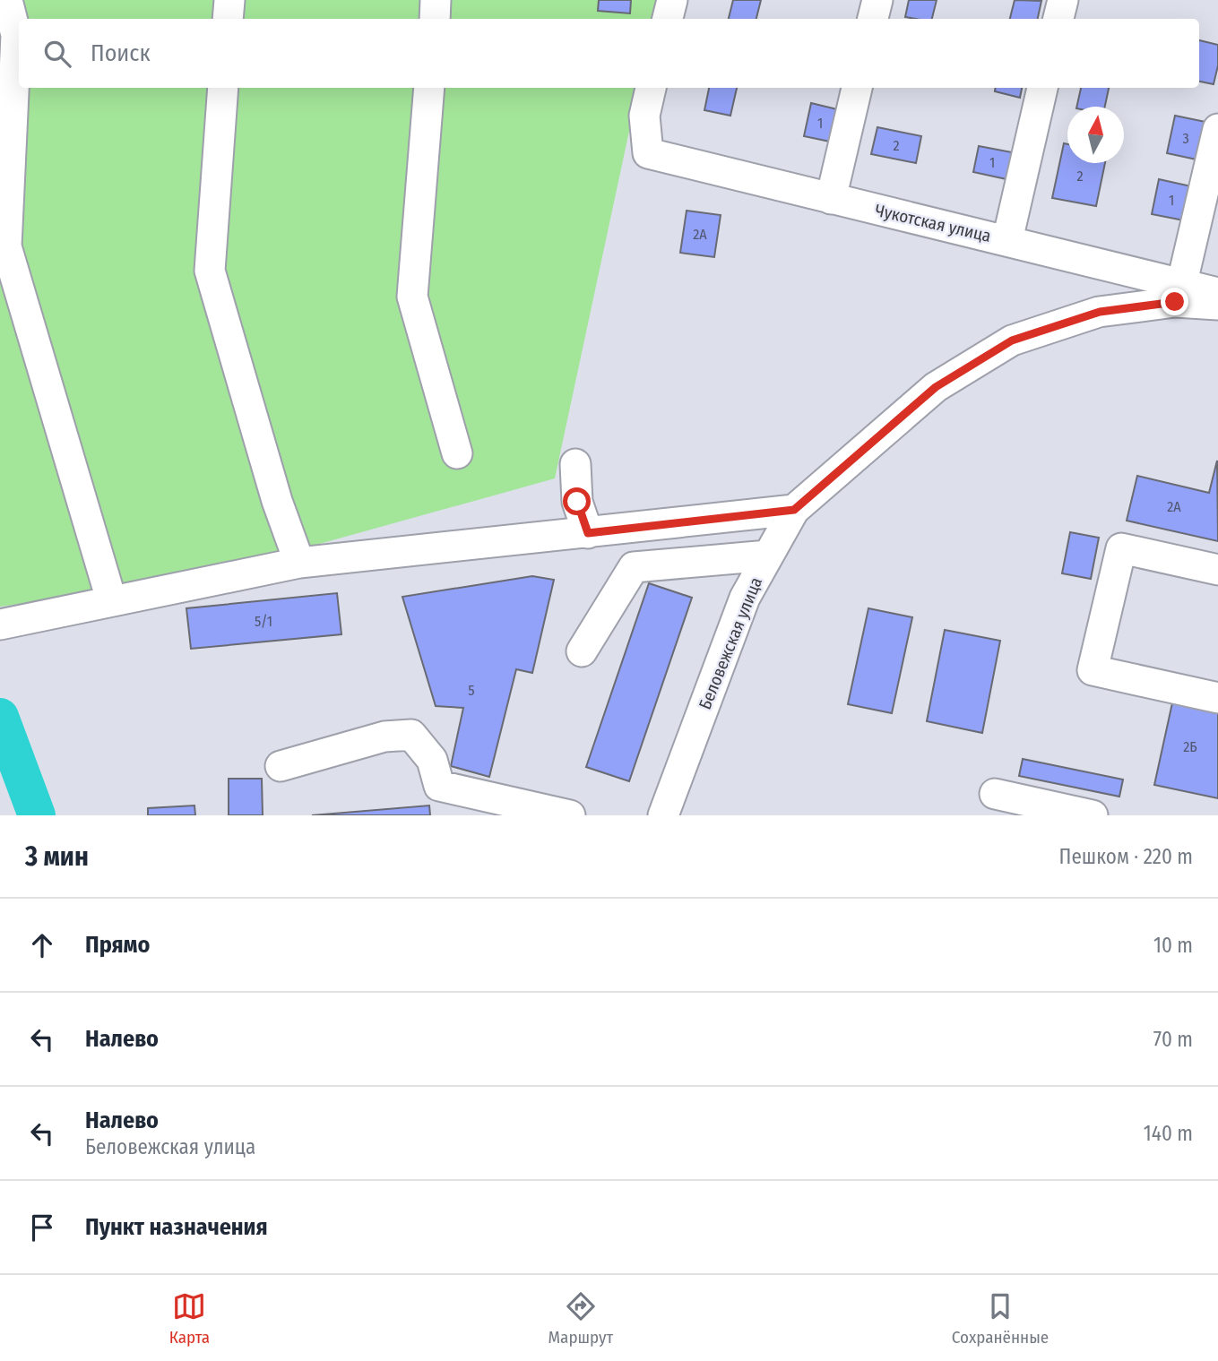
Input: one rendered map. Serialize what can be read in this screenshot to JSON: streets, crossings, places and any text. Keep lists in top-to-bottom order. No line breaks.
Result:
{"streets":{"street":["Чукотская улица","Беловежская улица"]},"house_numbers":["1","3","2","1","2","1","2А","2А","5/1","5","2Б"],"north":"top","page":{"search":"Поиск","heading":["3 мин","Пешком · 220 m"],"list":[["Прямо","10 m"],["Налево","70 m"],["Налево","Беловежская улица","140 m"],"Пункт назначения"],"nav":["Карта","Маршрут","Сохранённые"]}}
